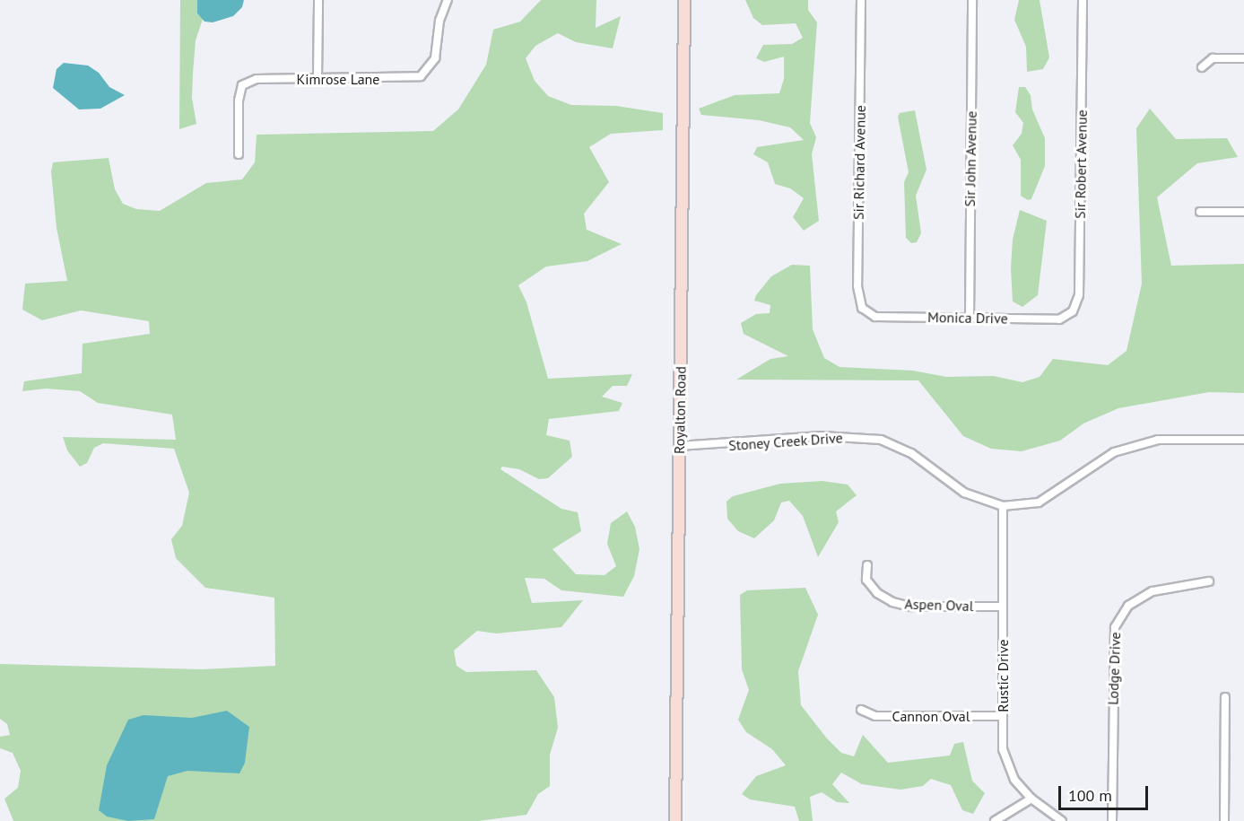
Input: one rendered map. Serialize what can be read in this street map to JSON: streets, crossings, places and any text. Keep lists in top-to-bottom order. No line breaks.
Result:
{"streets":{"main road":["Royalton Road"],"street":["Kimrose Lane","Sir John Avenue","Sir Richard Avenue","Sir Robert Avenue","Monica Drive","Stoney Creek Drive","Aspen Oval","Lodge Drive","Rustic Drive","Cannon Oval"]},"crossings":[["Sir John Avenue","Monica Drive"],["Sir Richard Avenue","Monica Drive"],["Sir Robert Avenue","Monica Drive"],["Royalton Road","Stoney Creek Drive"],["Stoney Creek Drive","Rustic Drive"],["Aspen Oval","Rustic Drive"],["Rustic Drive","Cannon Oval"]],"scale_bar":"100 m"}
